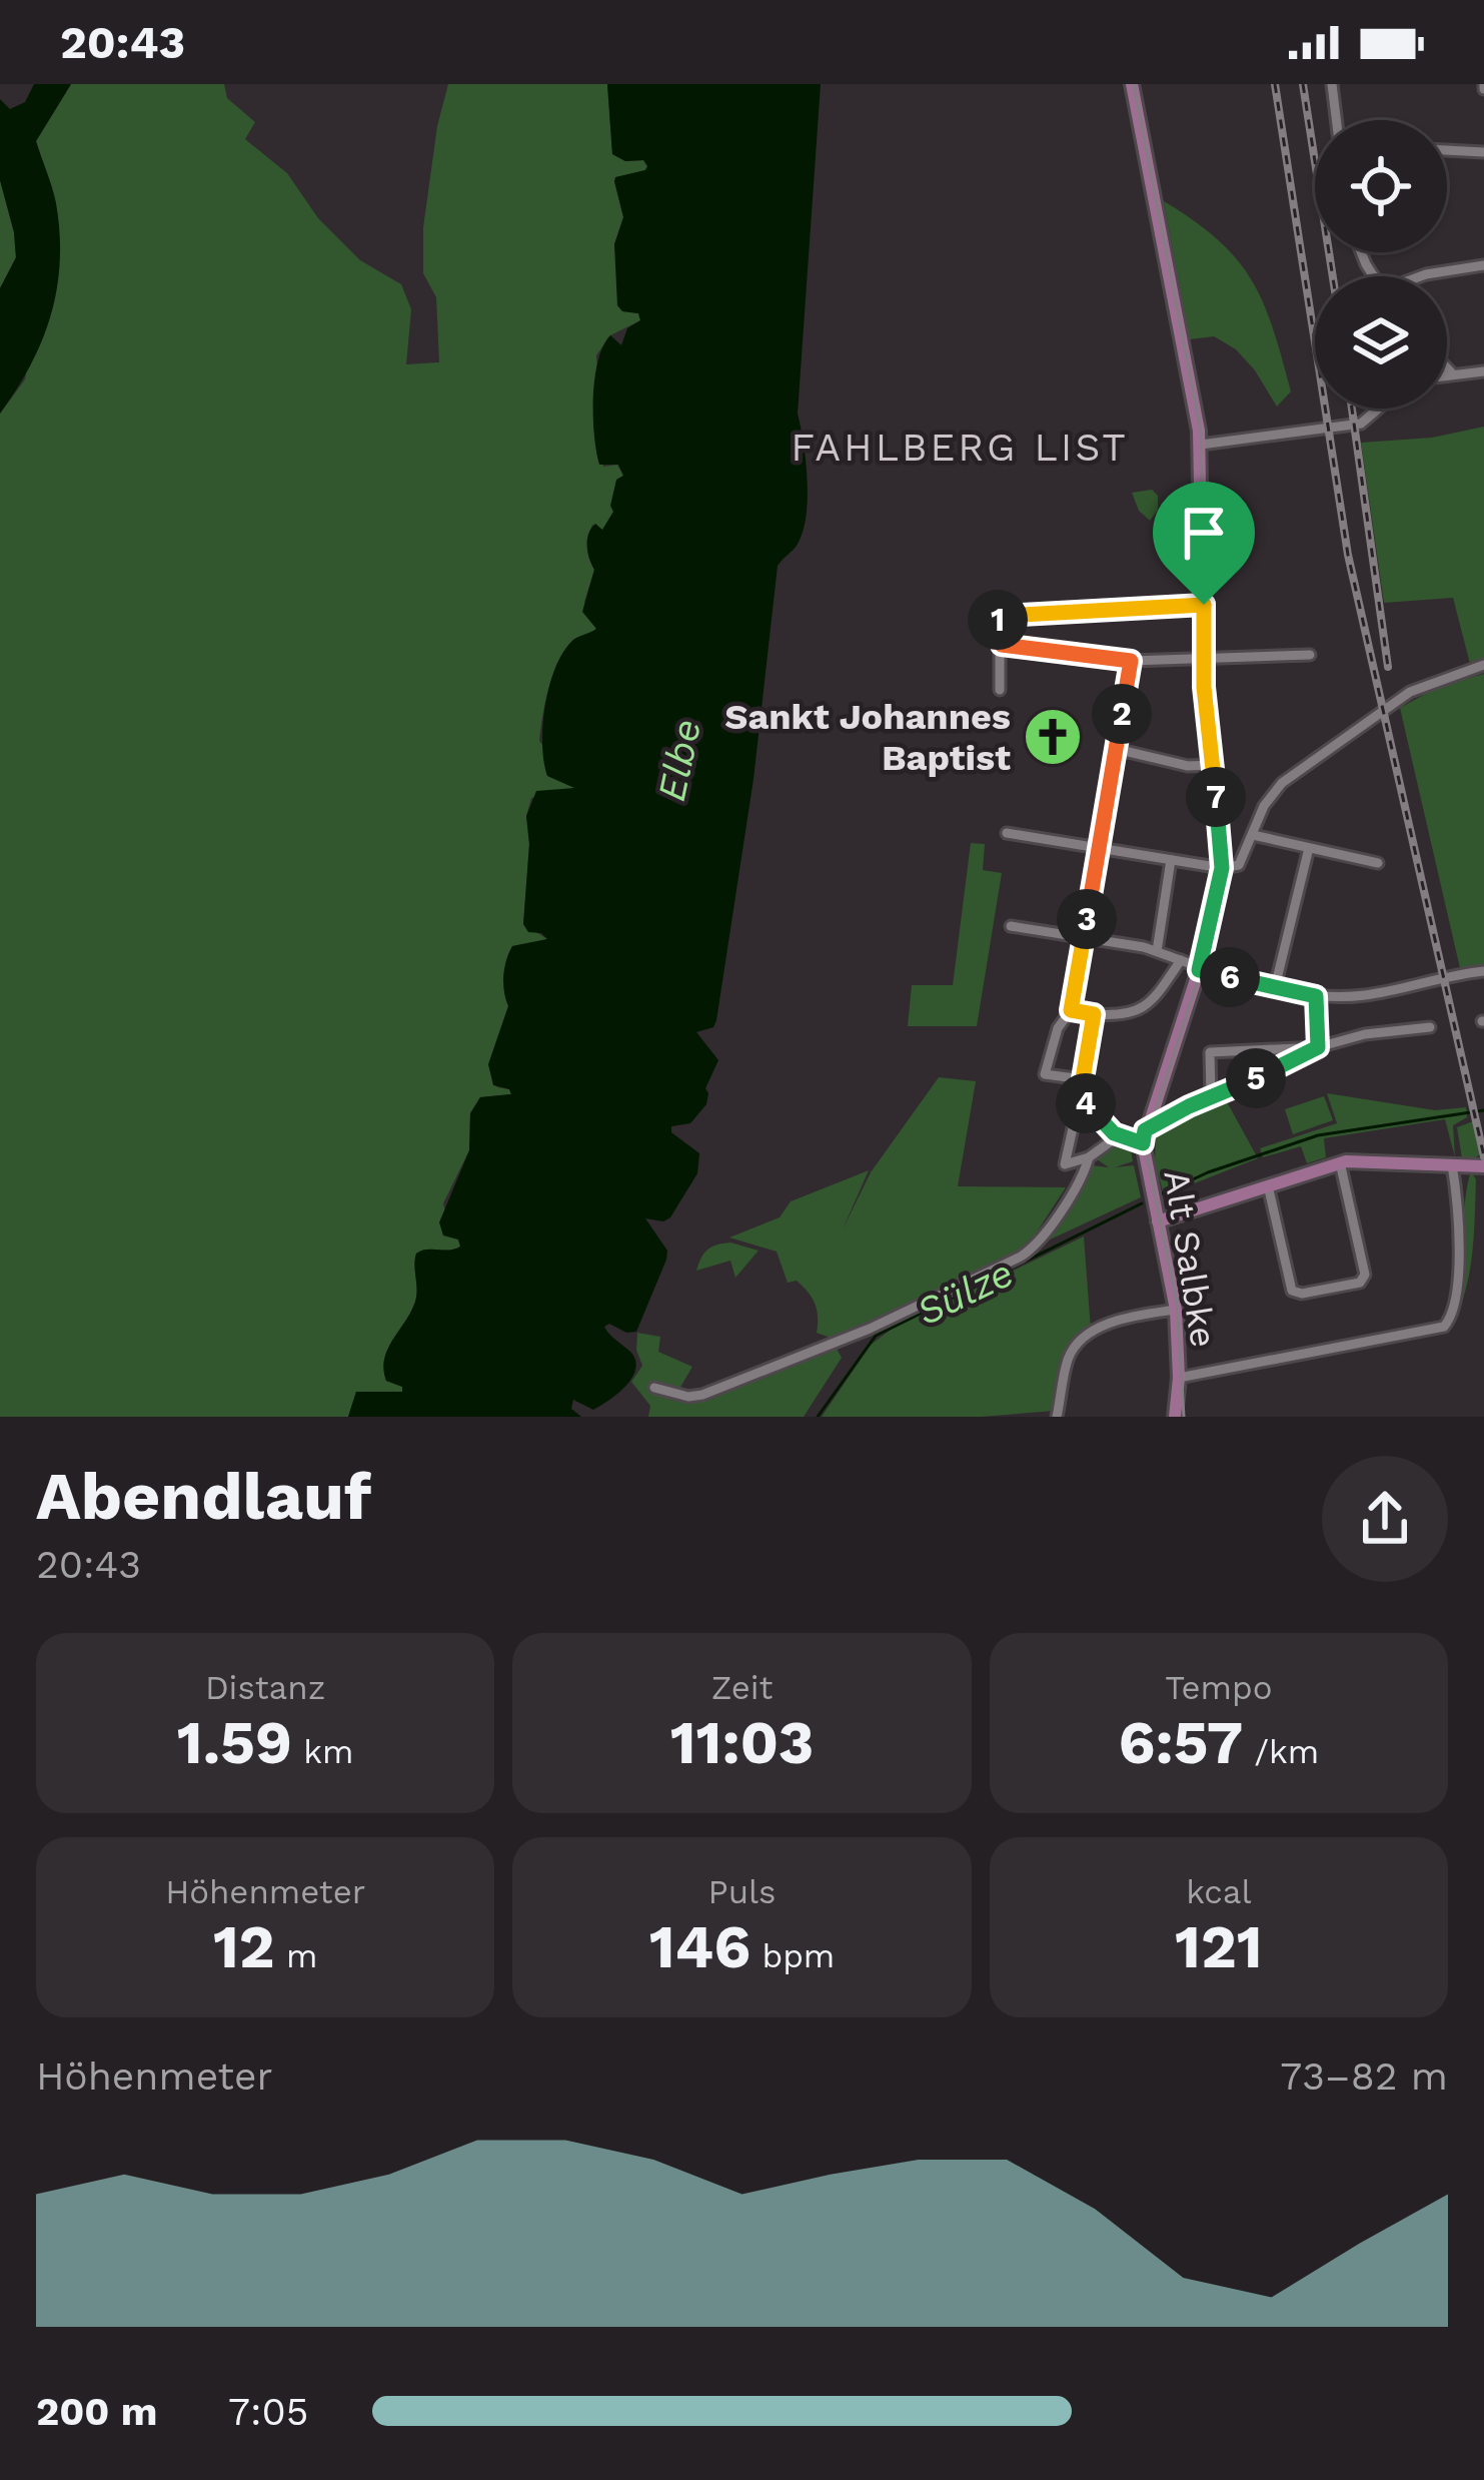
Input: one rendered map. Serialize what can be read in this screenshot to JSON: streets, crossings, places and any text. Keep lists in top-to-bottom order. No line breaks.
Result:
{"streets":{"main road":["Alt Salbke"]},"districts":["FAHLBERG LIST"],"water":["Elbe","Sülze"],"places":{"church":["Sankt Johannes Baptist"]},"page":{"status":"20:43","pins":["1","2","7","3","6","5","4"],"heading":["Abendlauf","20:43"],"stats":[["Distanz","1.59 km"],["Zeit","11:03"],["Tempo","6:57 /km"],["Höhenmeter","12 m"],["Puls","146 bpm"],["kcal","121"]],"chart":["Höhenmeter","73–82 m"],"list":[{"name":"200 m","note":"7:05"}]}}
